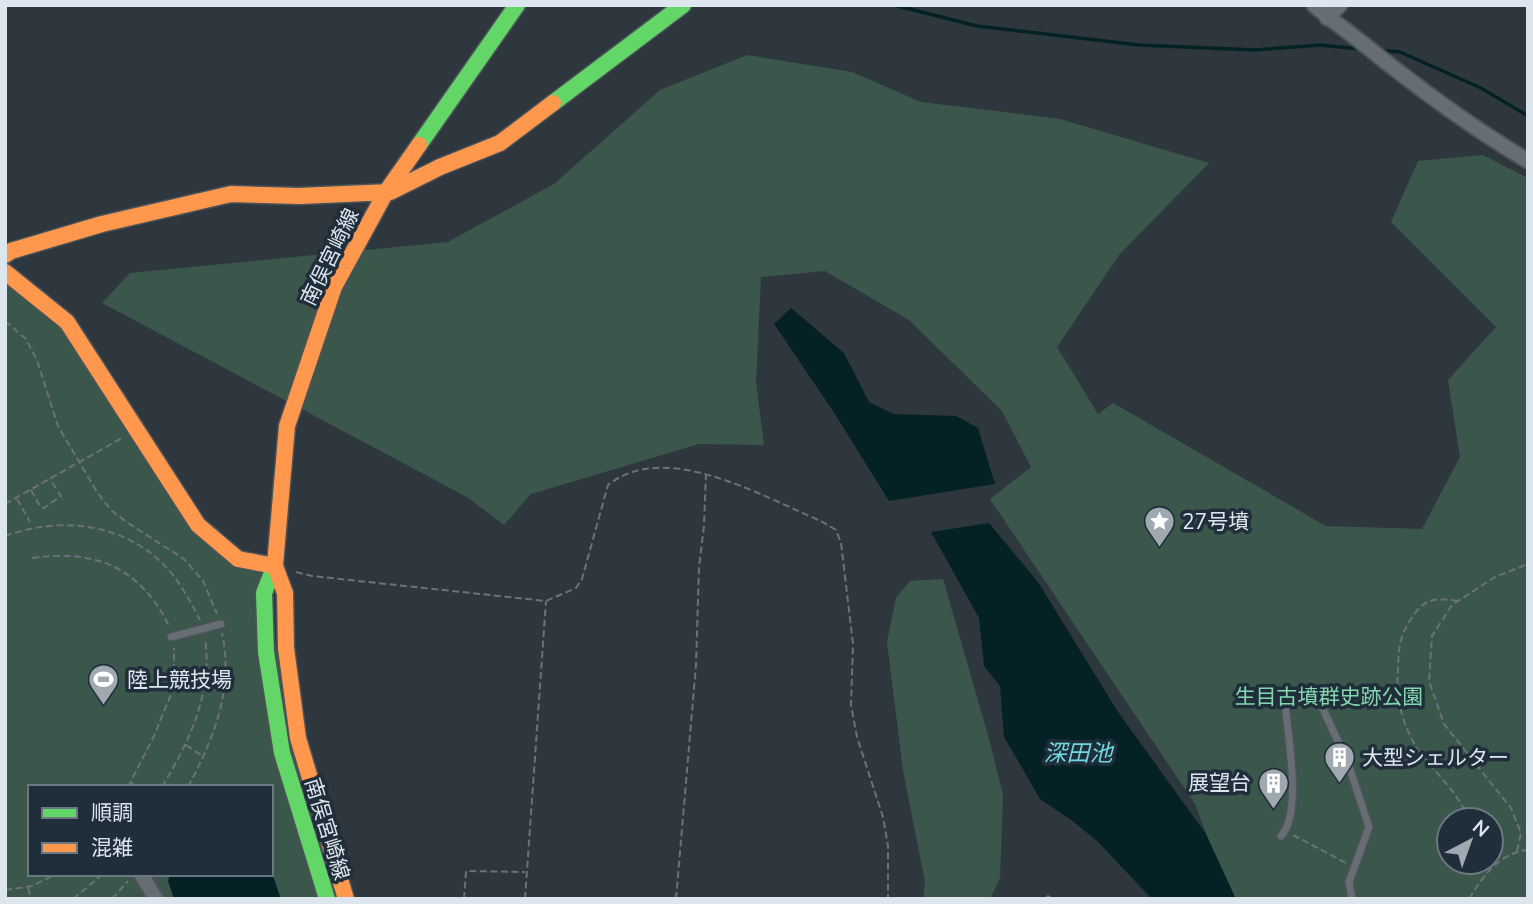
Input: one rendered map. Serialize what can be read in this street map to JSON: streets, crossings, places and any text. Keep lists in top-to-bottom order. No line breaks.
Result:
{"streets":{"main road":["南俣宮崎線"]},"water":["深田池"],"parks":["生目古墳群史跡公園"],"places":{"place":["27号墳"],"sports":["陸上競技場"],"building":["大型シェルター","展望台"]},"legend":["順調","混雑"],"north":"top right"}
